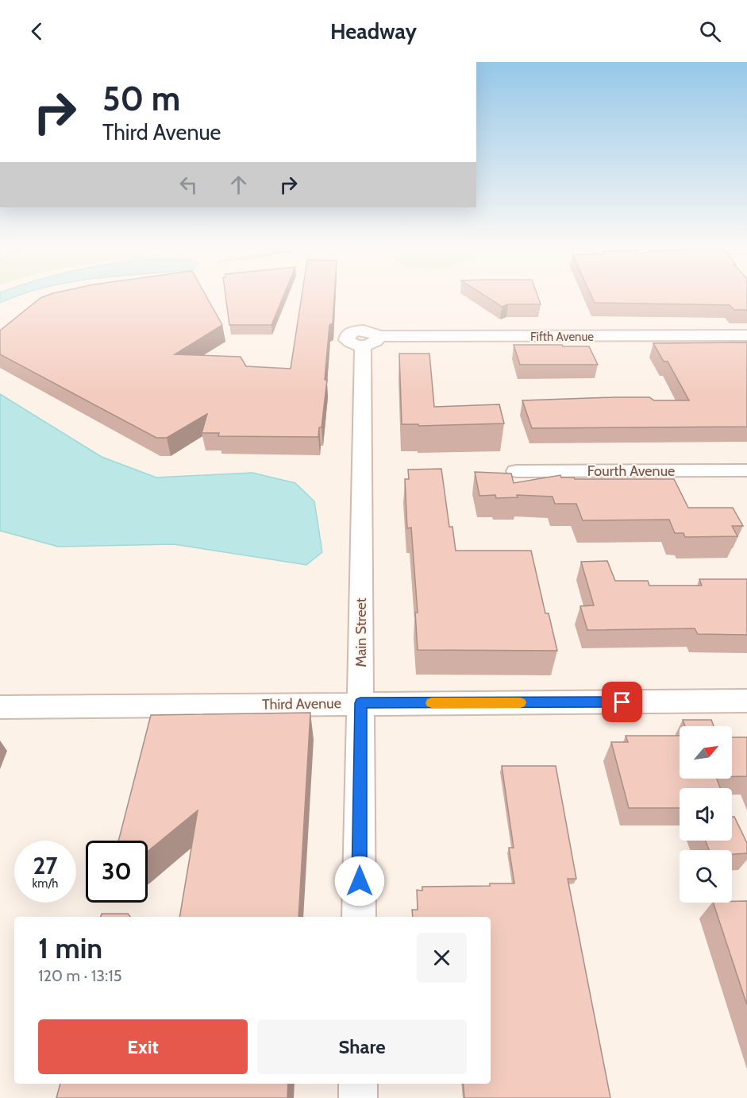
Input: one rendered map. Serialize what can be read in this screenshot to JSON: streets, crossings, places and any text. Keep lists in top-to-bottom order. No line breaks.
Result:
{"streets":{"street":["Fifth Avenue","Fourth Avenue","Main Street","Third Avenue"]},"crossings":[["Fifth Avenue","Main Street"],["Main Street","Third Avenue"]],"north":"top right","page":{"header":"Headway","turn":["50 m","Third Avenue"],"speed":"27 km/h","limit":"30","heading":["1 min","120 m · 13:15"],"buttons":["Exit","Share"]}}
